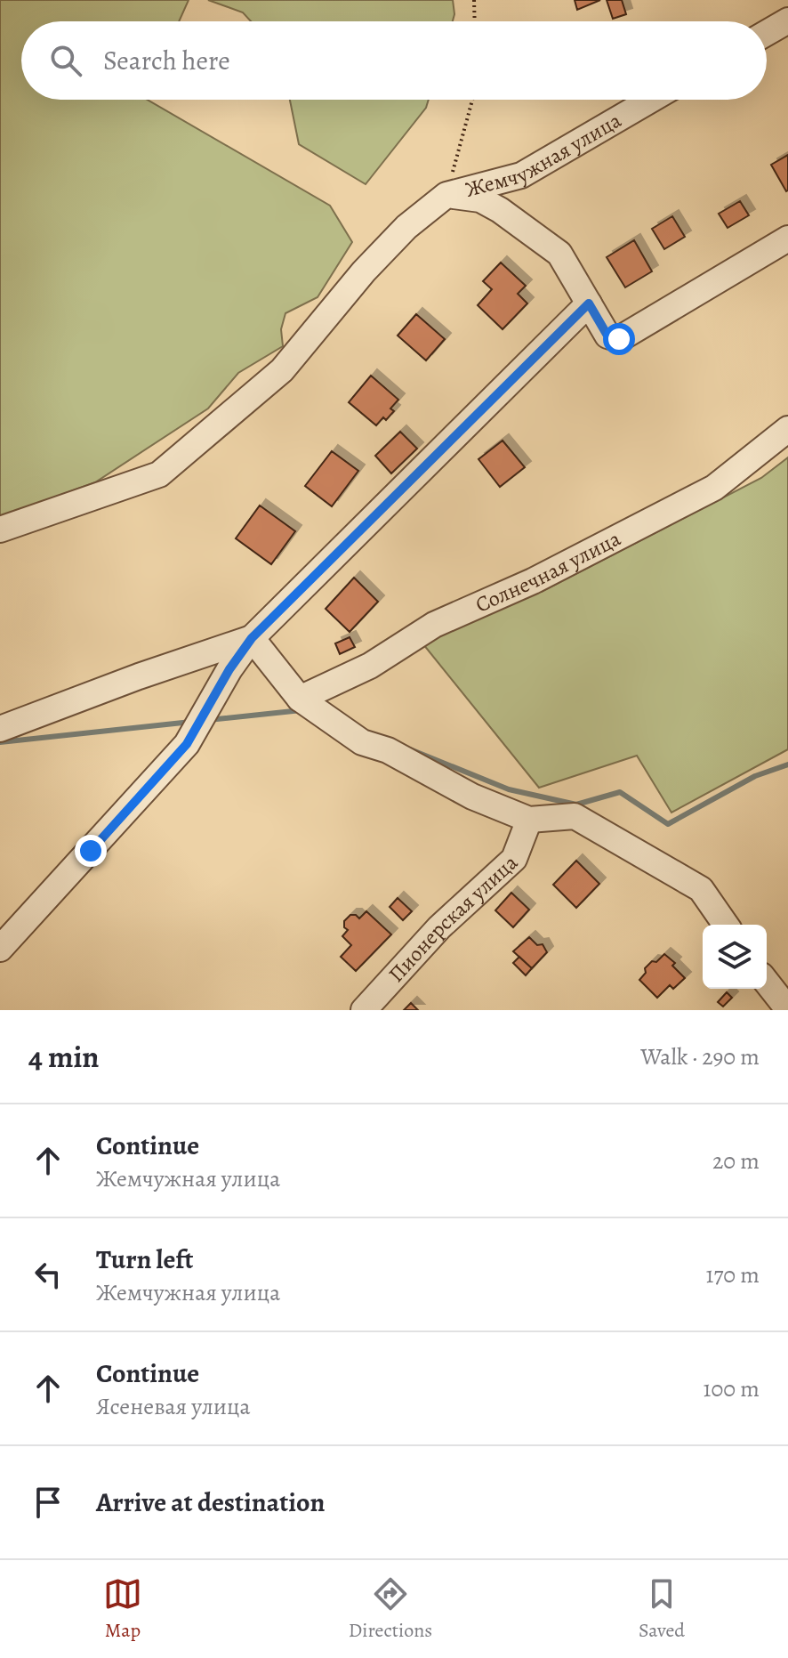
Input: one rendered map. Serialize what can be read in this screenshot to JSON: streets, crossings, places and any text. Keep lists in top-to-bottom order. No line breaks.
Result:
{"streets":{"street":["Жемчужная улица","Солнечная улица","Пионерская улица"]},"page":{"search":"Search here","heading":["4 min","Walk · 290 m"],"list":[["Continue","Жемчужная улица","20 m"],["Turn left","Жемчужная улица","170 m"],["Continue","Ясеневая улица","100 m"],"Arrive at destination"],"nav":["Map","Directions","Saved"]}}
